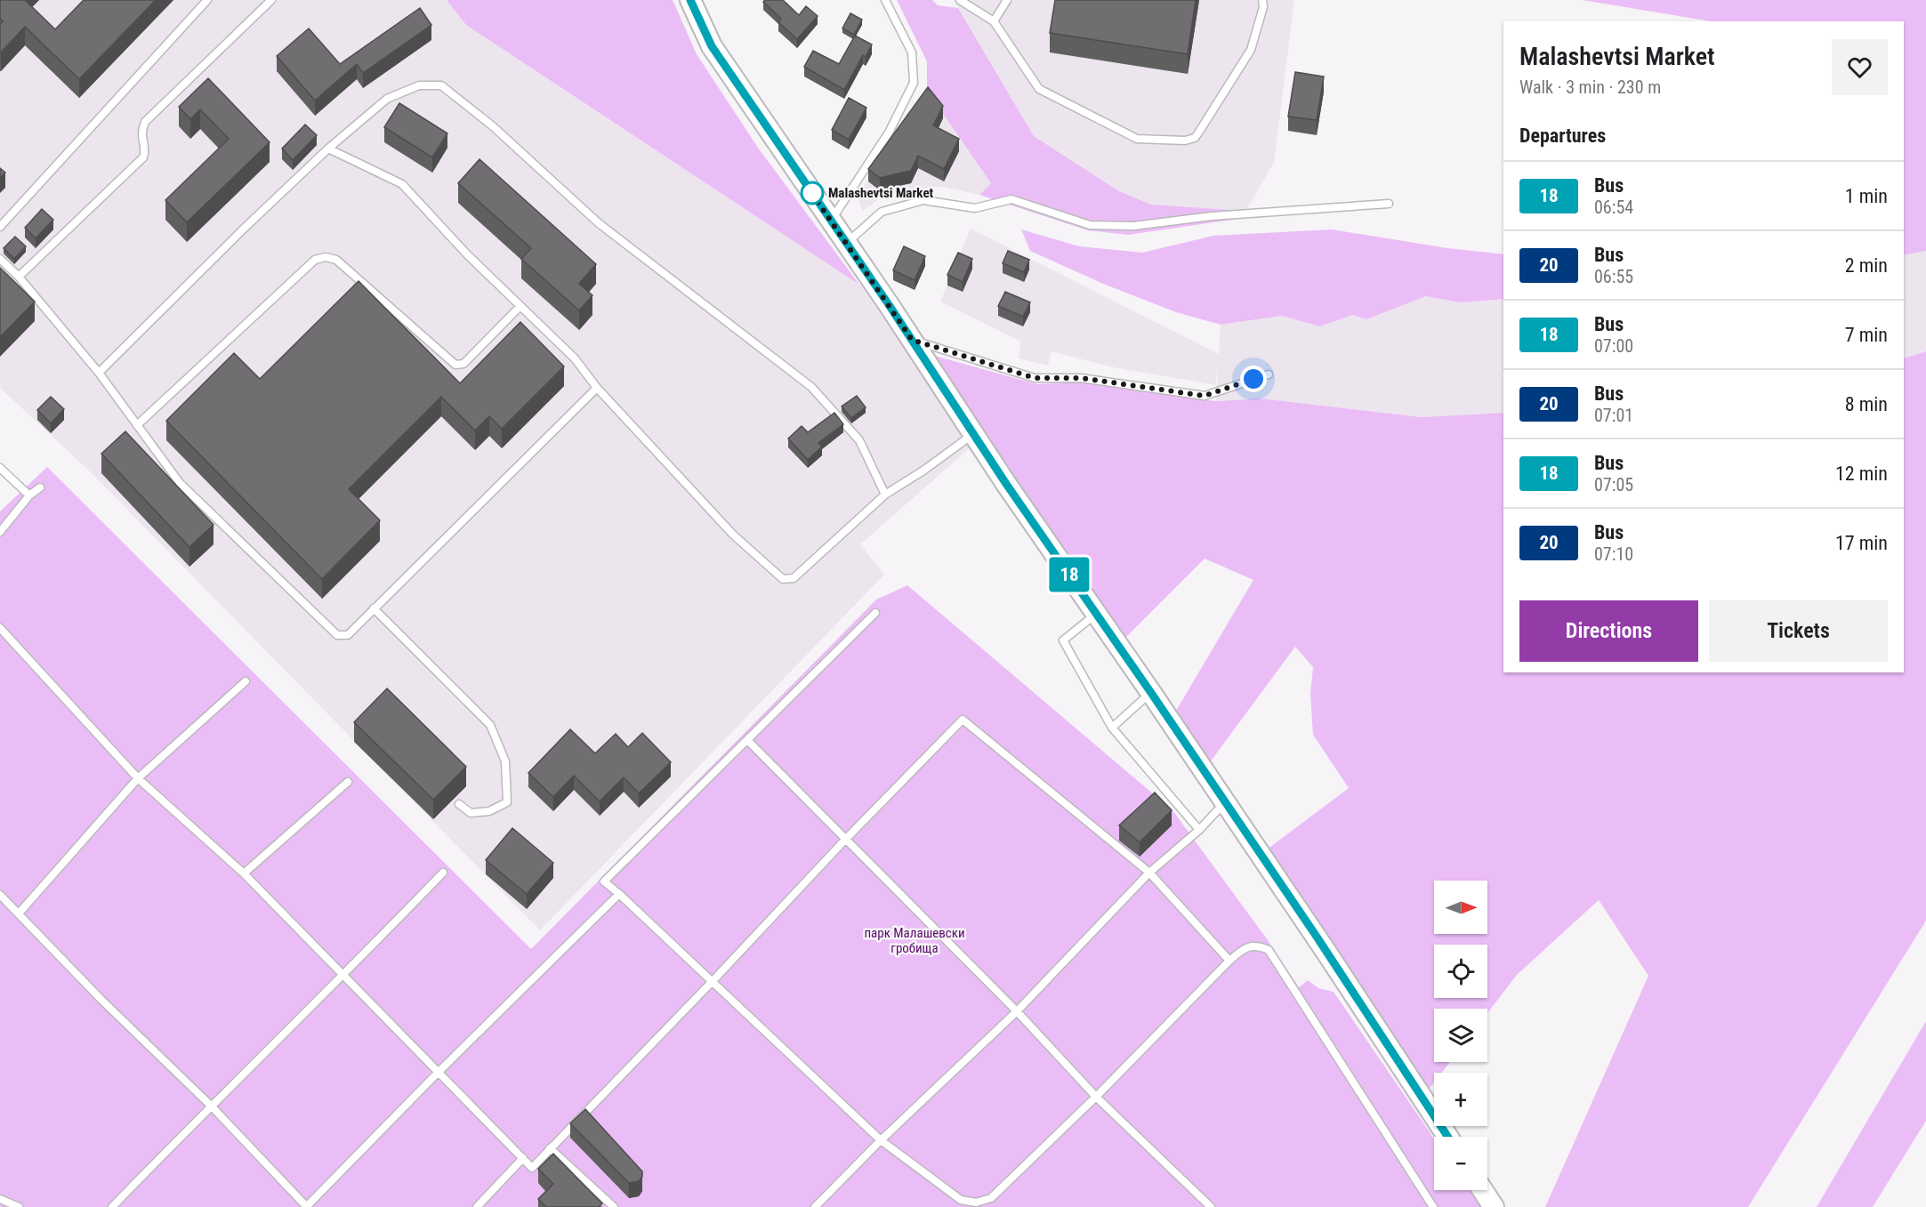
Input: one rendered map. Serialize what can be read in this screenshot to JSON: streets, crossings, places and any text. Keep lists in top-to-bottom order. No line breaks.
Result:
{"parks":["парк Малашевски гробища"],"places":["Malashevtsi Market"],"lines":["bus line 18"],"north":"right","page":{"on_map":"18","heading":[["Malashevtsi Market","Walk · 3 min · 230 m"],"Departures"],"list":[{"mark":"18","name":"Bus","note":"06:54","value":"1 min"},{"mark":"20","name":"Bus","note":"06:55","value":"2 min"},{"mark":"18","name":"Bus","note":"07:00","value":"7 min"},{"mark":"20","name":"Bus","note":"07:01","value":"8 min"},{"mark":"18","name":"Bus","note":"07:05","value":"12 min"},{"mark":"20","name":"Bus","note":"07:10","value":"17 min"}],"buttons":["Directions","Tickets"],"map_buttons":["+","−"]}}
